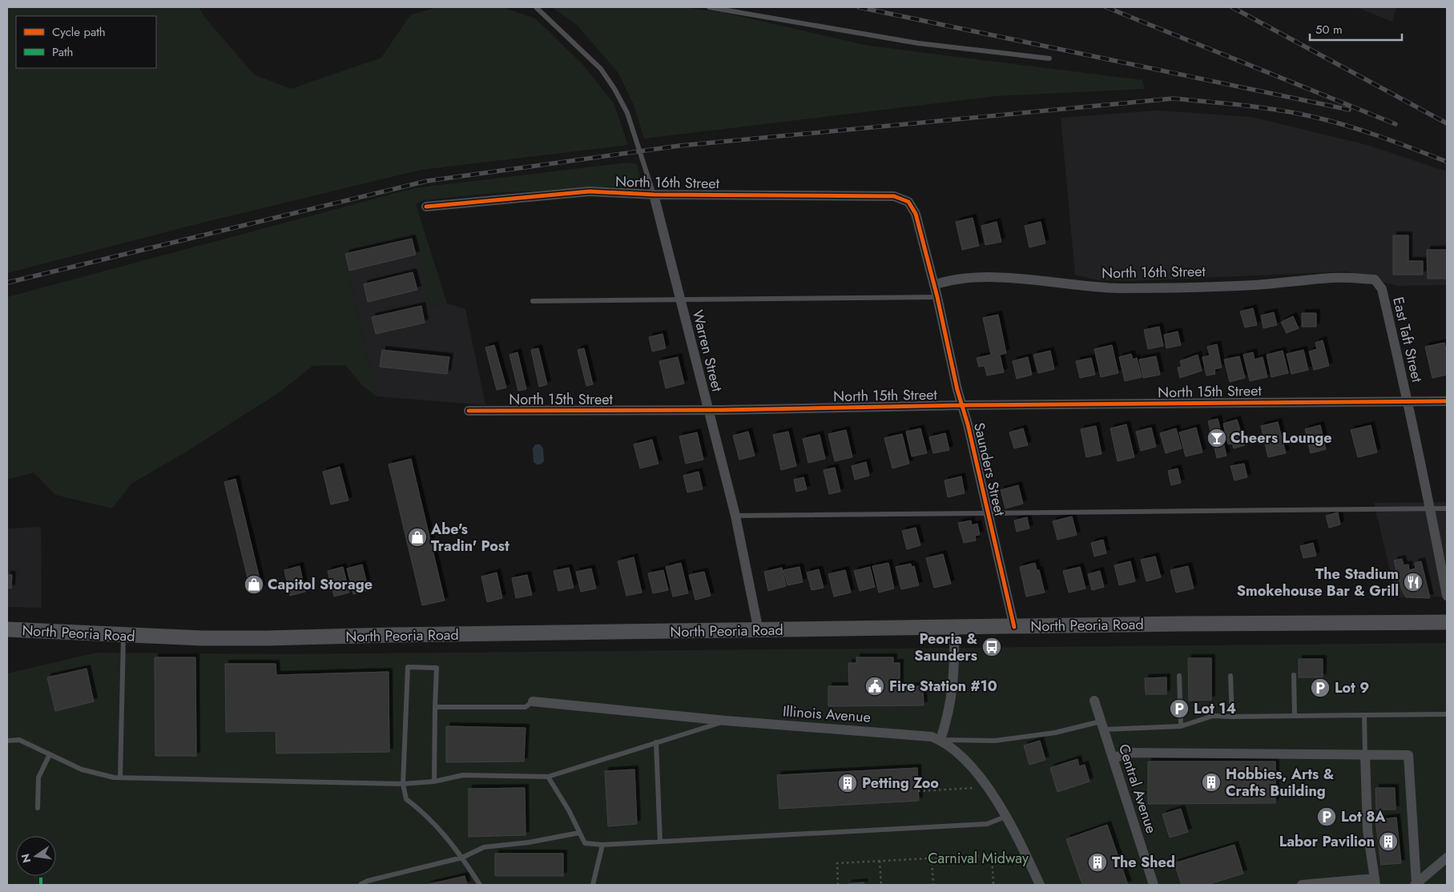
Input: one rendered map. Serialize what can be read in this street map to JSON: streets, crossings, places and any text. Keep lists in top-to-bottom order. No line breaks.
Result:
{"streets":{"main road":["North Peoria Road"],"street":["North 16th Street","East Taft Street","Warren Street","North 15th Street","Saunders Street","Illinois Avenue","Central Avenue"]},"crossings":[["North 16th Street","East Taft Street"],["North 16th Street","Warren Street"],["North 16th Street","Saunders Street"],["East Taft Street","North 15th Street"],["Warren Street","North 15th Street"],["Warren Street","North Peoria Road"],["North 15th Street","Saunders Street"],["Saunders Street","North Peoria Road"]],"parks":["Carnival Midway"],"places":{"bar":["Cheers Lounge"],"shop":["Abe's Tradin' Post","Capitol Storage"],"restaurant":["The Stadium Smokehouse Bar & Grill"],"bus stop":["Peoria & Saunders"],"public building":["Fire Station #10"],"parking":["Lot 9","Lot 14","Lot 8A"],"building":["Hobbies, Arts & Crafts Building","Petting Zoo","Labor Pavilion","The Shed"]},"legend":["Cycle path","Path"],"scale_bar":"50 m","north":"left"}
